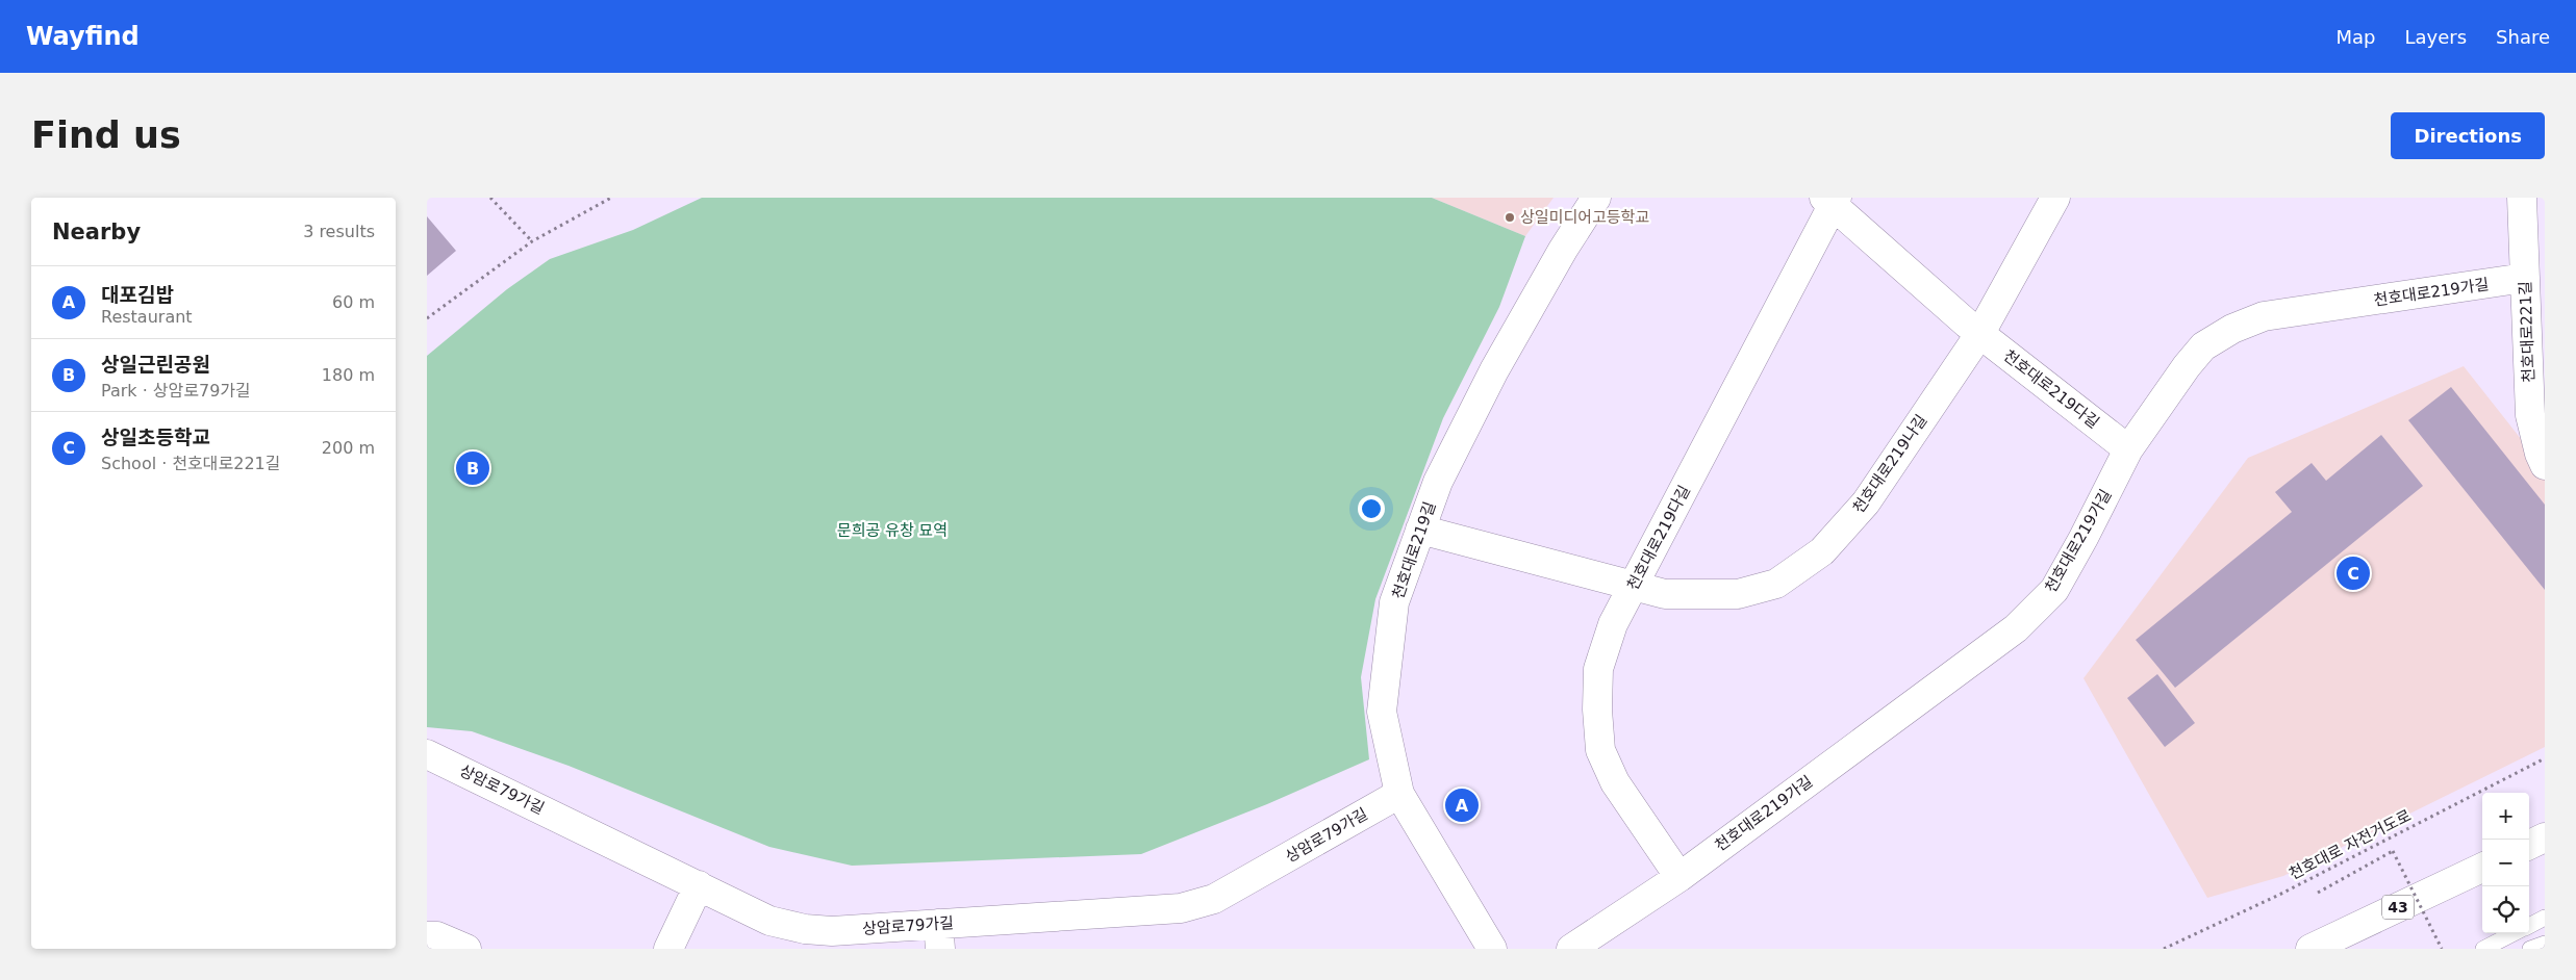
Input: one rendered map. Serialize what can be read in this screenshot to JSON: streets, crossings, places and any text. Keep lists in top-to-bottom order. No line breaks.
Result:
{"streets":{"street":["천호대로219가길","천호대로221길","천호대로219다길","천호대로219나길","천호대로219길","상암로79가길","43"],"path":["천호대로 자전거도로"]},"crossings":[["천호대로219가길","천호대로221길"],["천호대로219가길","천호대로219다길"],["천호대로219다길","천호대로219나길"],["천호대로219나길","천호대로219길"],["천호대로219길","상암로79가길"]],"parks":["문희공 유창 묘역"],"places":["상일미디어고등학교"],"page":{"header":"Wayfind","nav":["Map","Layers","Share"],"buttons":"Directions","title":"Find us","heading":["Nearby","3 results"],"list":[{"mark":"A","name":"대포김밥","note":"Restaurant","value":"60 m"},{"mark":"B","name":"상일근린공원","note":"Park · 상암로79가길","value":"180 m"},{"mark":"C","name":"상일초등학교","note":"School · 천호대로221길","value":"200 m"}],"pins":["B","C","A"],"map_buttons":["+","−"]}}
